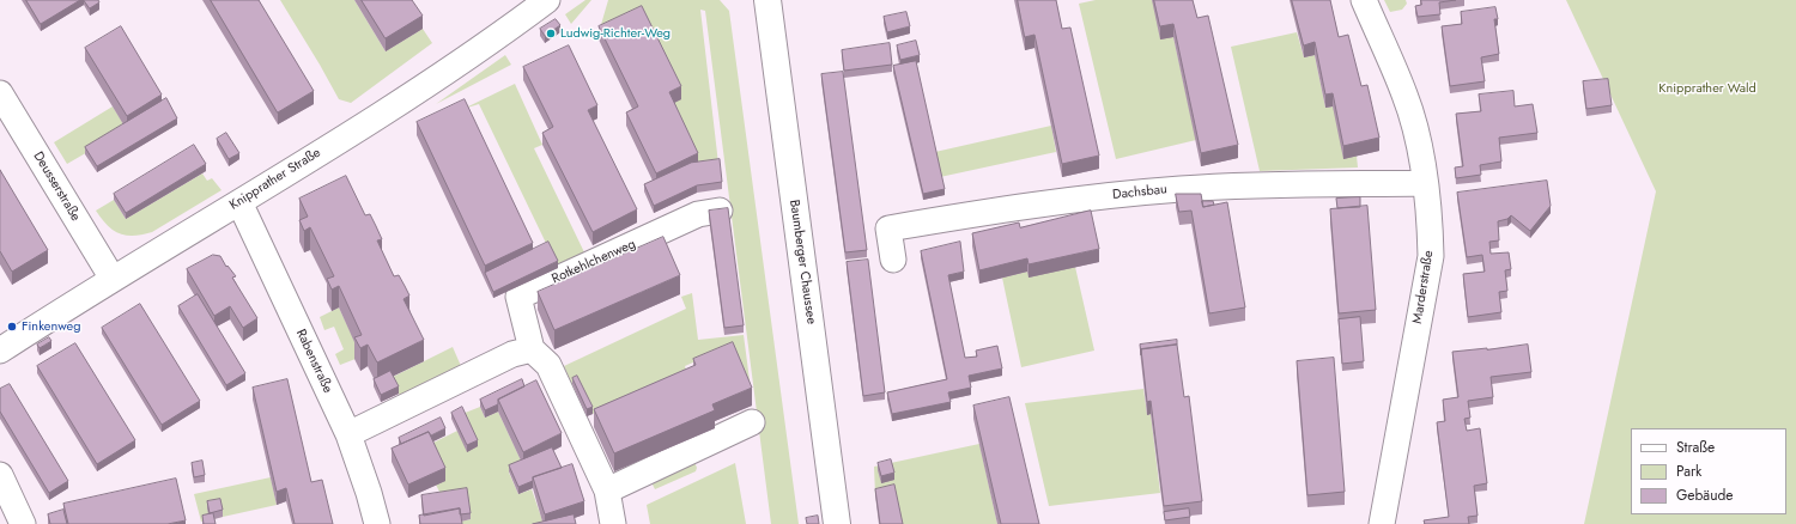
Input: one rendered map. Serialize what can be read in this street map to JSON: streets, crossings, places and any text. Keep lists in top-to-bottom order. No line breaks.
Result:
{"streets":{"street":["Knipprather Straße","Deusserstraße","Dachsbau","Rotkehlchenweg","Baumberger Chaussee","Marderstraße","Rabenstraße"]},"crossings":[["Knipprather Straße","Deusserstraße"],["Knipprather Straße","Rabenstraße"],["Dachsbau","Marderstraße"]],"parks":["Knipprather Wald"],"places":["Ludwig-Richter-Weg","Finkenweg"],"legend":["Straße","Park","Gebäude"]}
